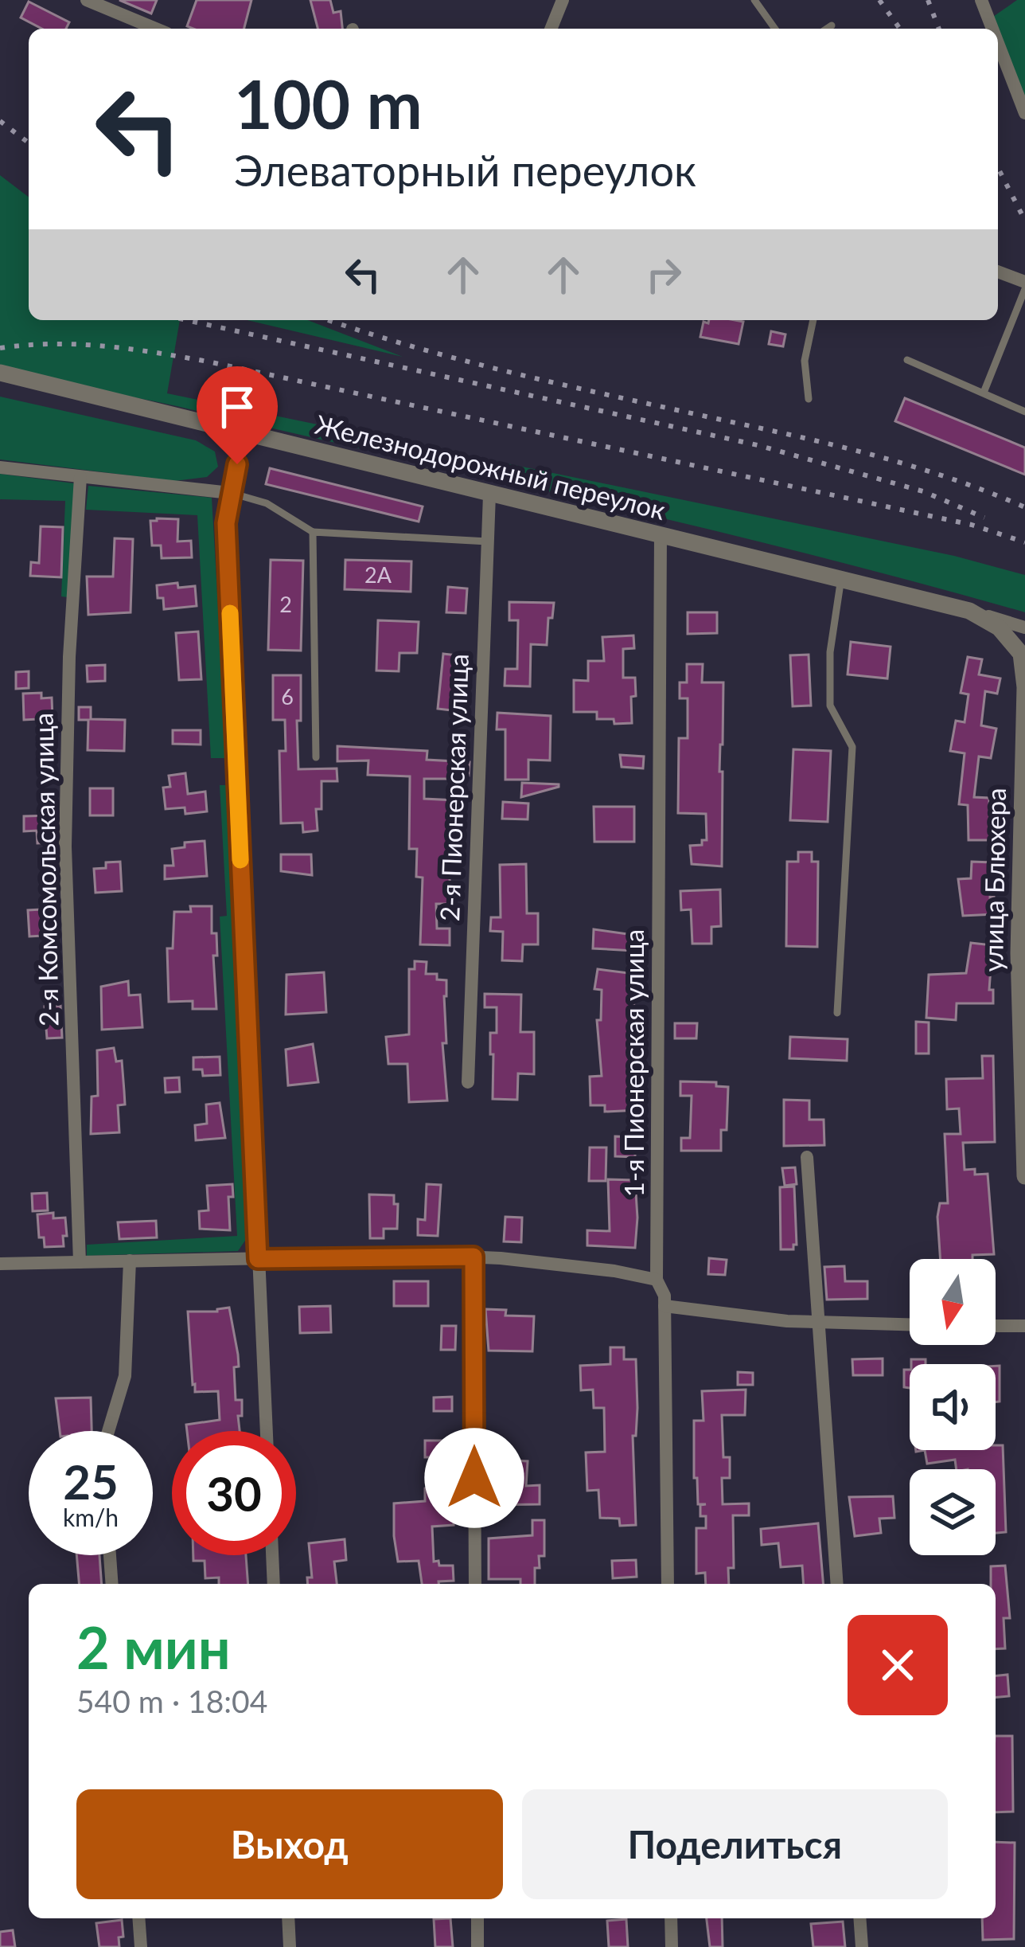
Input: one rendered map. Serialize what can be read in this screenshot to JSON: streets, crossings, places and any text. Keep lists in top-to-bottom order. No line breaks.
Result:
{"streets":{"street":["Железнодорожный переулок","2-я Пионерская улица","2-я Комсомольская улица","улица Блюхера","1-я Пионерская улица"]},"crossings":[["Железнодорожный переулок","2-я Пионерская улица"],["Железнодорожный переулок","улица Блюхера"],["Железнодорожный переулок","1-я Пионерская улица"]],"house_numbers":["2А","2","6"],"north":"bottom","page":{"turn":["100 m","Элеваторный переулок"],"speed":"25 km/h","limit":"30","heading":["2 мин","540 m · 18:04"],"buttons":["Выход","Поделиться"]}}
